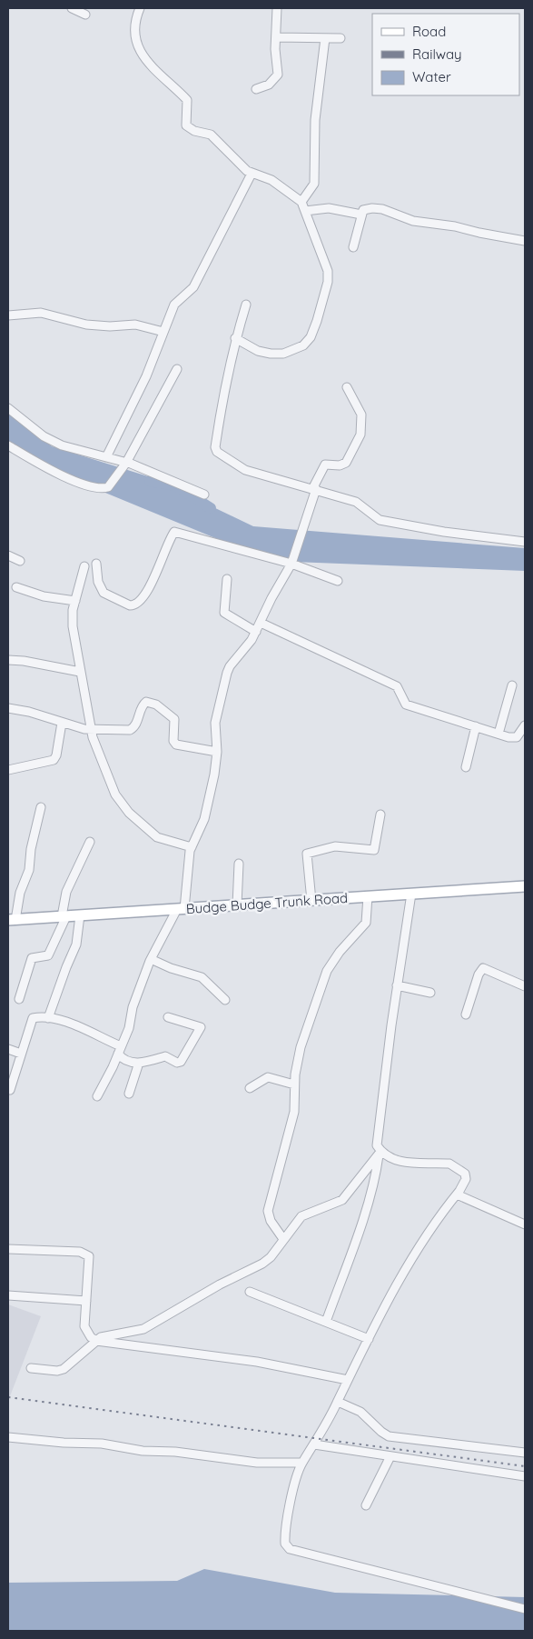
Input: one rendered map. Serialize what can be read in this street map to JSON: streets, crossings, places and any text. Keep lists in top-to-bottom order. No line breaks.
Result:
{"streets":{"main road":["Budge Budge Trunk Road"]},"legend":["Road","Railway","Water"]}
